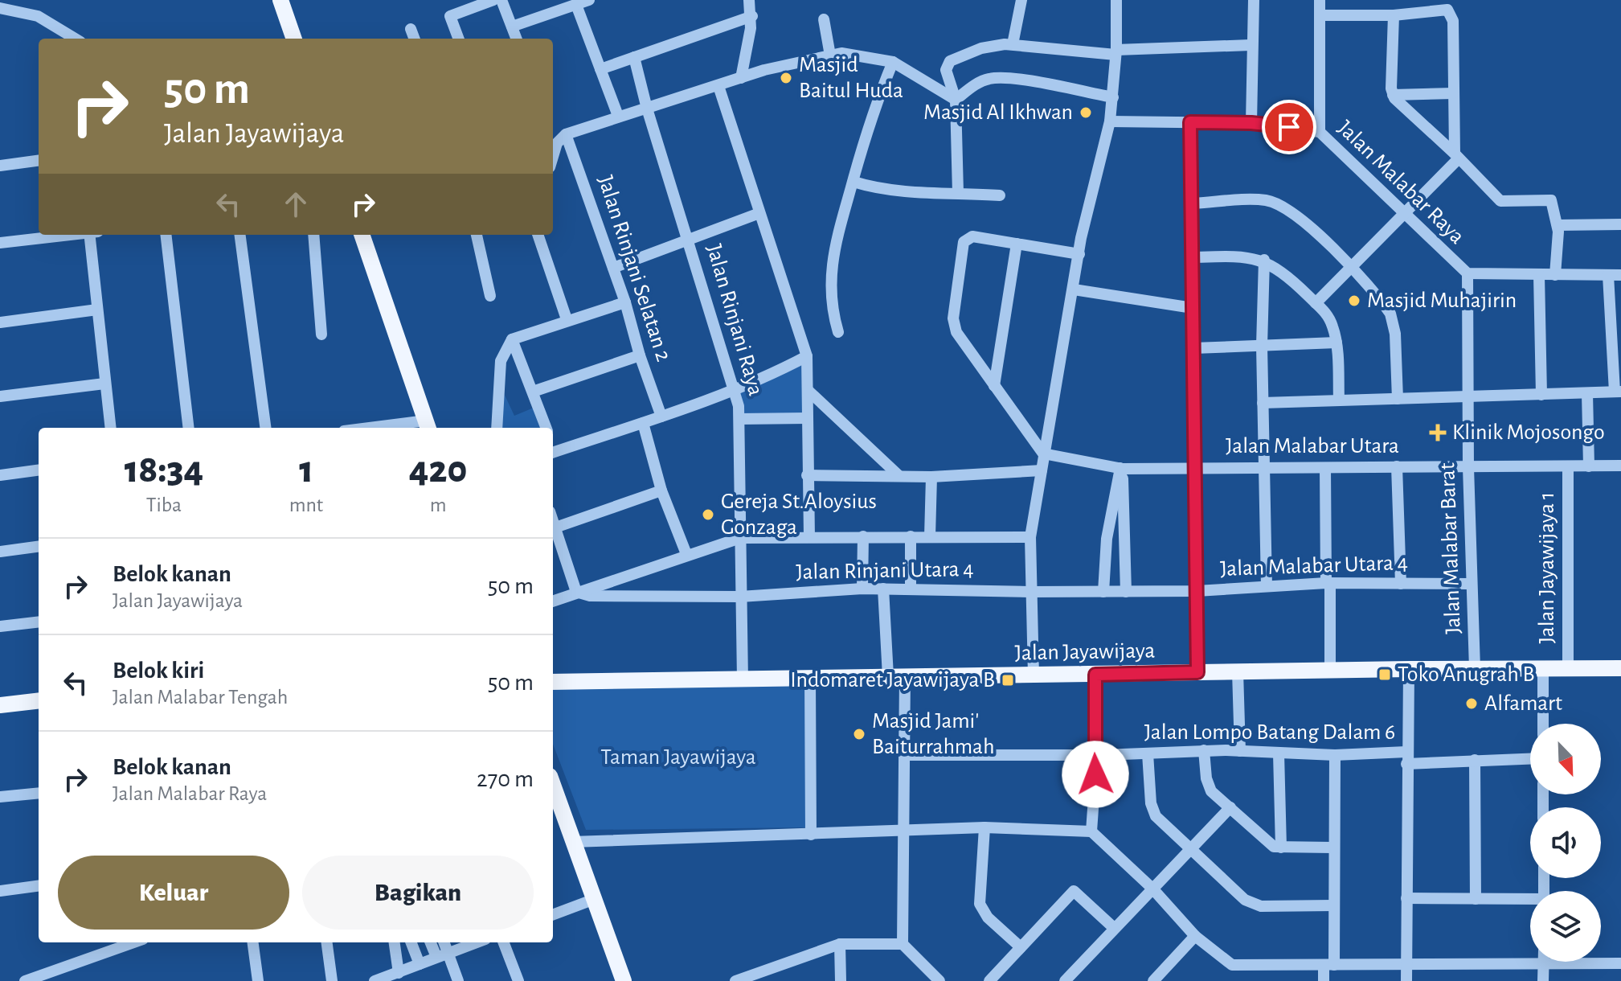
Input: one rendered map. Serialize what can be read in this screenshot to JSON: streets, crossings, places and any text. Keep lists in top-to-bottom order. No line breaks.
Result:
{"streets":{"main road":["Jalan Jayawijaya"],"street":["Jalan Malabar Raya","Jalan Rinjani Selatan 2","Jalan Rinjani Raya","Jalan Malabar Utara","Jalan Malabar Barat","Jalan Malabar Utara 4","Jalan Jayawijaya 1","Jalan Rinjani Utara 4","Jalan Lompo Batang Dalam 6"]},"crossings":[["Jalan Malabar Raya","Jalan Malabar Barat"],["Jalan Rinjani Raya","Jalan Rinjani Utara 4"],["Jalan Rinjani Raya","Jalan Jayawijaya"],["Jalan Malabar Utara","Jalan Malabar Barat"],["Jalan Malabar Utara","Jalan Jayawijaya 1"],["Jalan Malabar Barat","Jalan Malabar Utara 4"],["Jalan Malabar Barat","Jalan Jayawijaya"],["Jalan Malabar Utara 4","Jalan Rinjani Utara 4"],["Jalan Jayawijaya 1","Jalan Jayawijaya"]],"parks":["Taman Jayawijaya"],"places":{"other":["Masjid Baitul Huda","Masjid Al Ikhwan","Masjid Muhajirin","Gereja St.Aloysius Gonzaga","Alfamart","Masjid Jami' Baiturrahmah"],"health":["Klinik Mojosongo"],"transit":["Toko Anugrah B","Indomaret Jayawijaya B"]},"north":"bottom right","page":{"turn":["50 m","Jalan Jayawijaya"],"eta":["18:34","Tiba","1","mnt","420","m"],"list":[{"name":"Belok kanan","note":"Jalan Jayawijaya","value":"50 m"},{"name":"Belok kiri","note":"Jalan Malabar Tengah","value":"50 m"},{"name":"Belok kanan","note":"Jalan Malabar Raya","value":"270 m"}],"buttons":["Keluar","Bagikan"]}}
